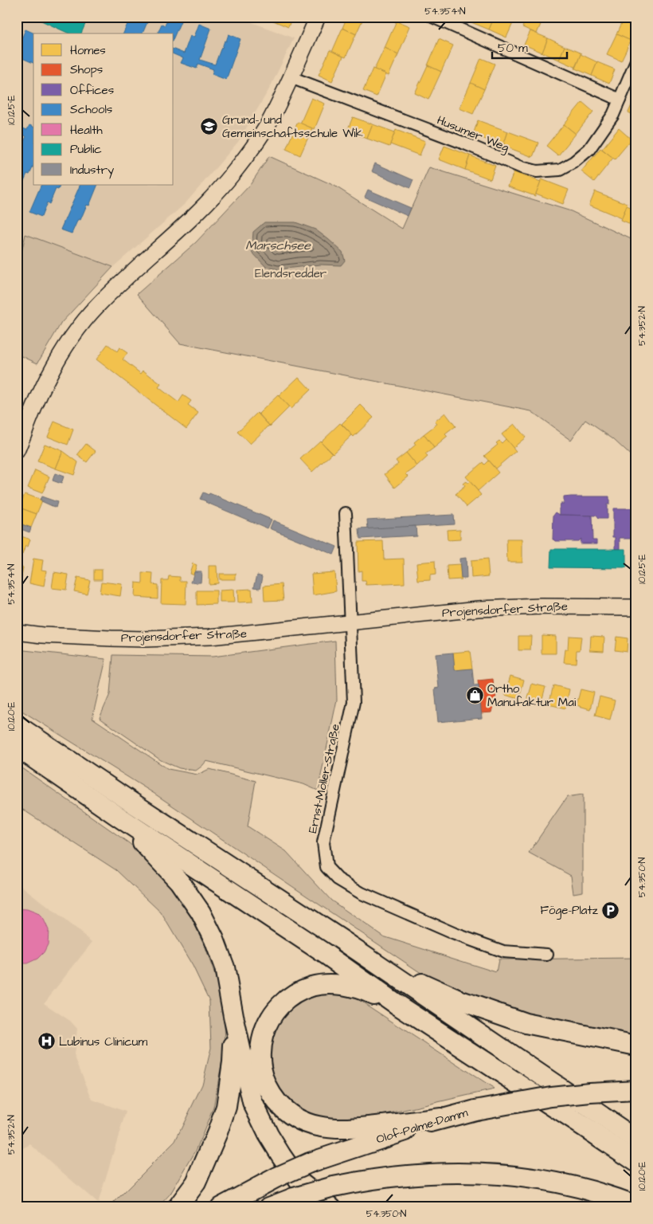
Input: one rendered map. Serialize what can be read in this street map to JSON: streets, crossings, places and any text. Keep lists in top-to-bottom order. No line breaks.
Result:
{"streets":{"highway":["Olof-Palme-Damm"],"street":["Husumer Weg","Projensdorfer Straße","Ernst-Möller-Straße"]},"crossings":[["Projensdorfer Straße","Ernst-Möller-Straße"]],"water":["Marschsee"],"parks":["Elendsredder"],"places":{"school or university":["Grund- und Gemeinschaftsschule Wik"],"shop":["Ortho Manufaktur Mai"],"parking":["Föge-Platz"],"hospital":["Lubinus Clinicum"]},"legend":["Homes","Shops","Offices","Schools","Health","Public","Industry"],"scale_bar":"50 m","coordinates":["54.354°N","10.125°E","54.352°N","10.120°E","54.350°N"]}
